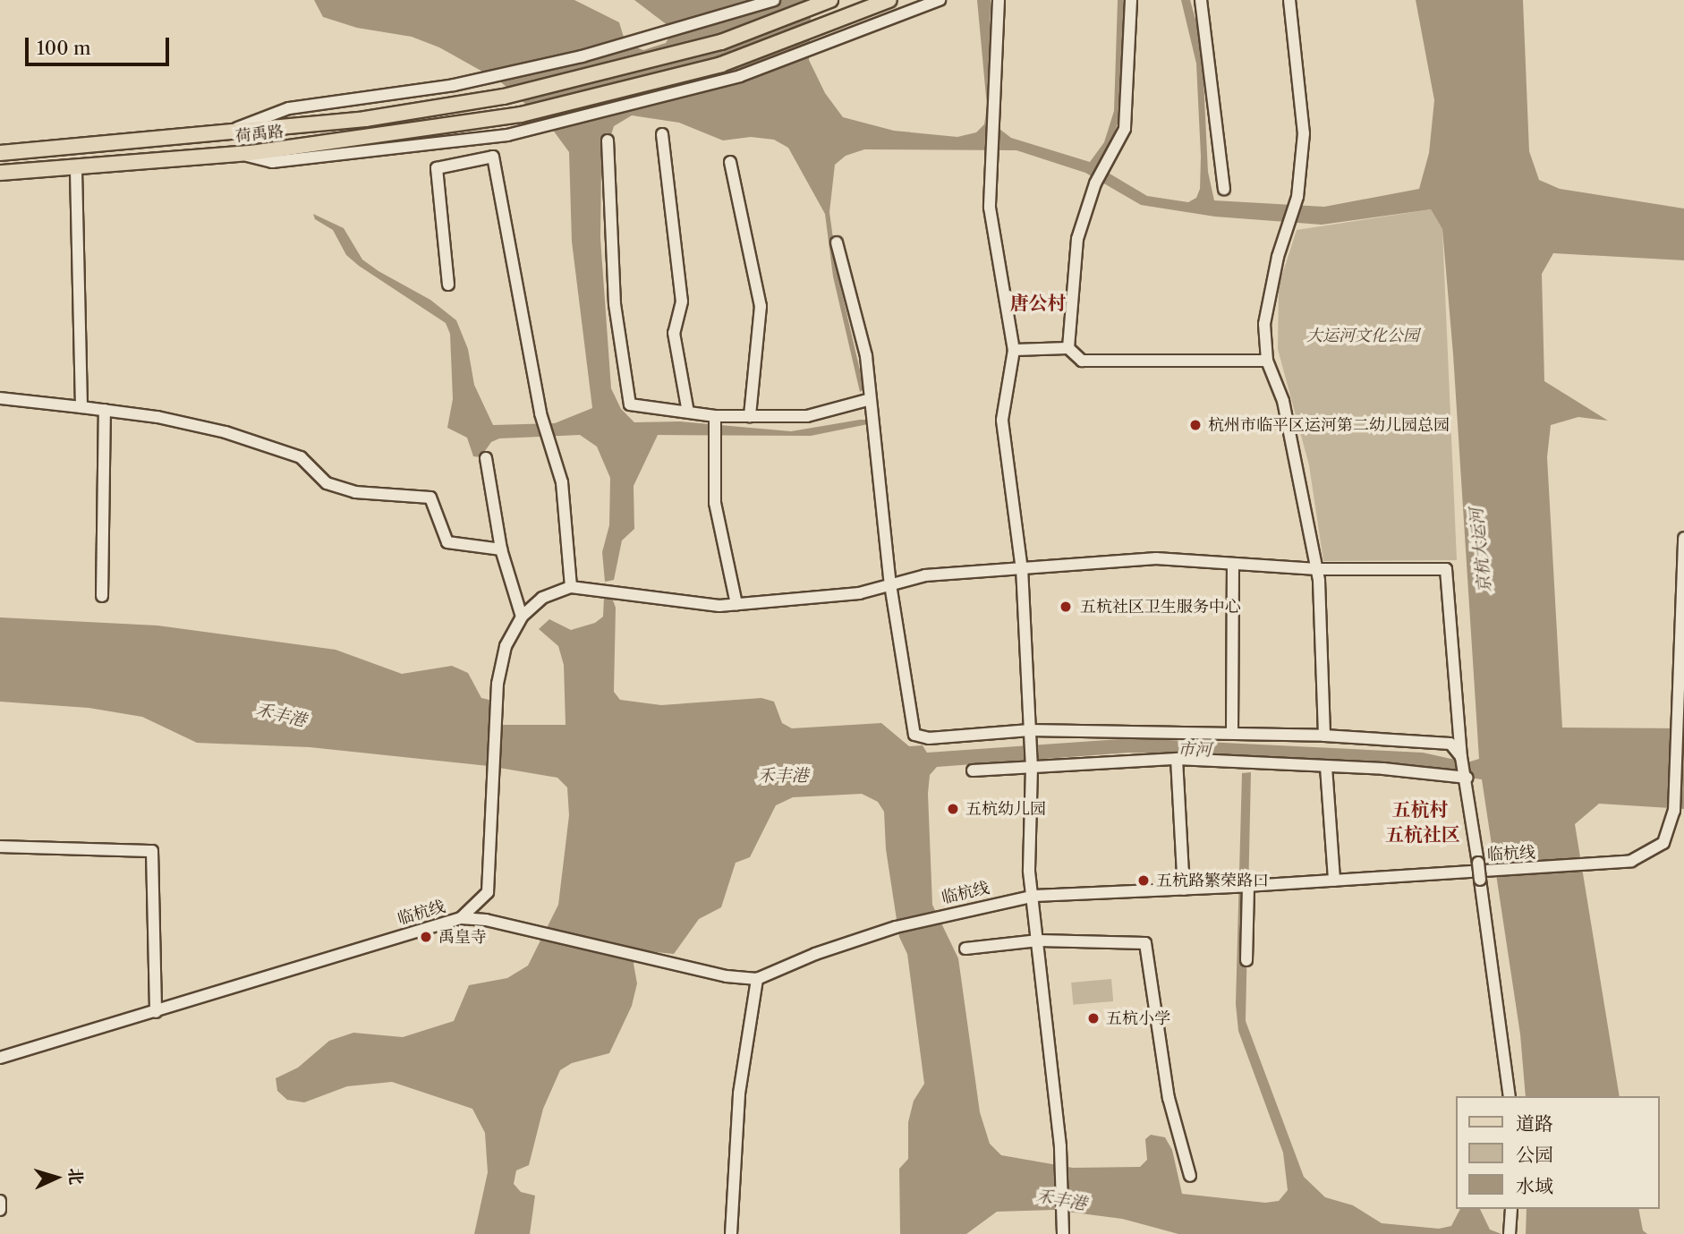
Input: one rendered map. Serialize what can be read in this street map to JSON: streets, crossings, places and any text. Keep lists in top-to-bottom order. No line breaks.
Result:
{"streets":{"main road":["荷禹路"],"street":["临杭线"]},"districts":["唐公村","五杭村","五杭社区"],"water":["京杭大运河","禾丰港","市河"],"parks":["大运河文化公园"],"places":["杭州市临平区运河第二幼儿园总园","五杭社区卫生服务中心","五杭幼儿园","五杭路繁荣路口","禹皇寺","五杭小学"],"legend":["道路","公园","水域"],"scale_bar":"100 m","north":"right"}
